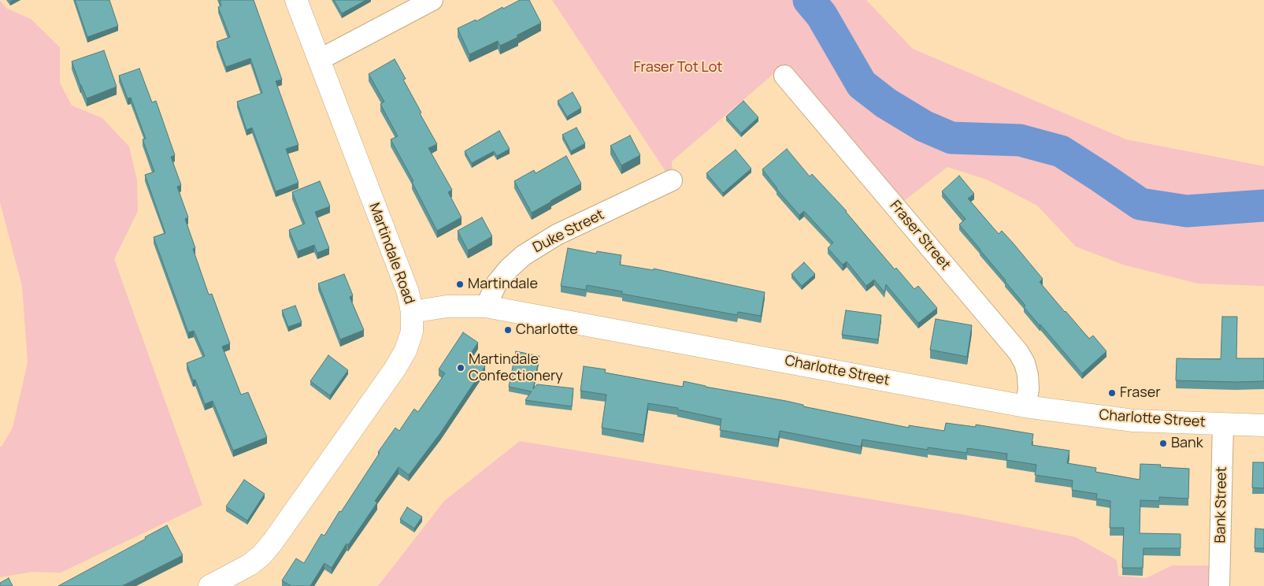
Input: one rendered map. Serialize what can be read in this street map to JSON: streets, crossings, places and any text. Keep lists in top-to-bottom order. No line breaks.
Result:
{"streets":{"street":["Duke Street","Fraser Street","Martindale Road","Charlotte Street","Bank Street"]},"crossings":[["Duke Street","Charlotte Street"],["Fraser Street","Charlotte Street"],["Martindale Road","Charlotte Street"],["Charlotte Street","Bank Street"]],"parks":["Fraser Tot Lot"],"places":["Martindale","Charlotte","Martindale Confectionery","Fraser","Bank"]}
